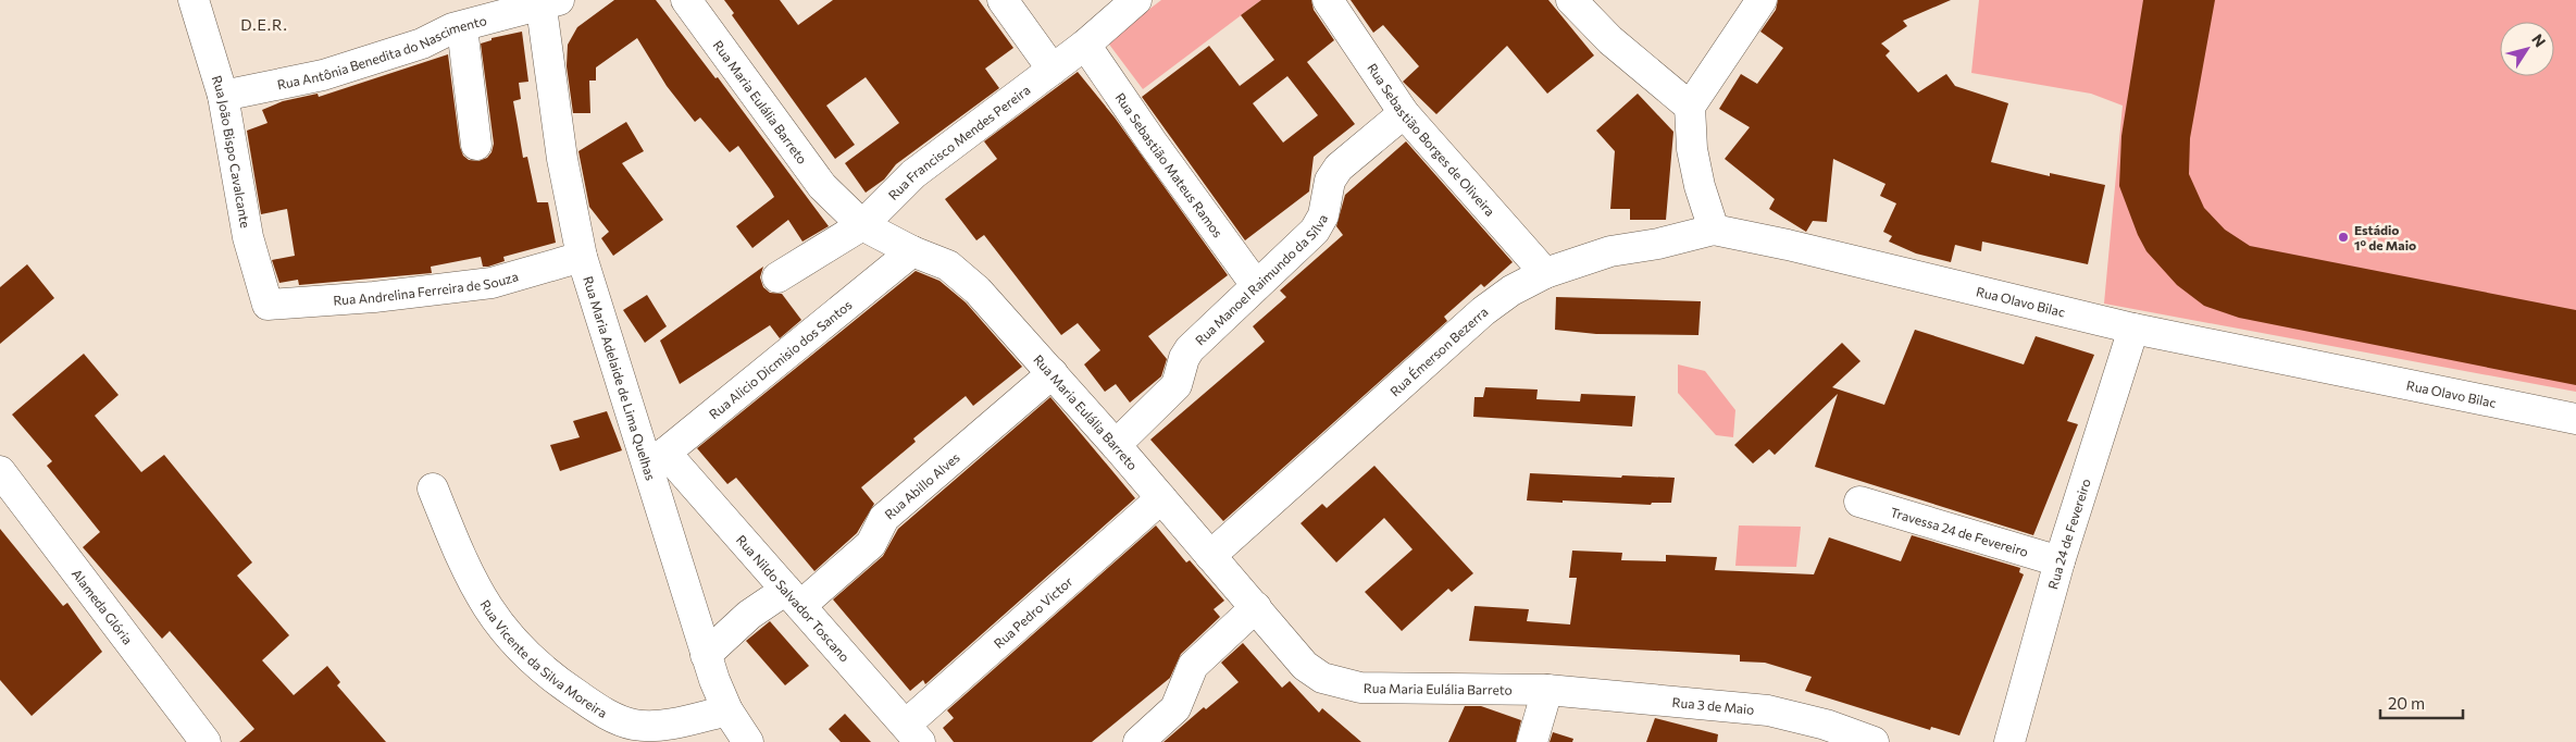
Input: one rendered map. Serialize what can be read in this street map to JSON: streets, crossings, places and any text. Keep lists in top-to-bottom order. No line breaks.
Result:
{"streets":{"street":["Rua Antônia Benedita do Nascimento","Rua Maria Eulália Barreto","Rua Sebastião Borges de Oliveira","Rua Francisco Mendes Pereira","Rua João Bispo Cavalcante","Rua Sebastião Mateus Ramos","Rua Manoel Raimundo da Silva","Rua Andrelina Ferreira de Souza","Rua Olavo Bilac","Rua Émerson Bezerra","Rua Alicio Dicmisio dos Santos","Rua Maria Adelaide de Lima Quelhas","Rua Abillo Alves","Travessa 24 de Fevereiro","Rua 24 de Fevereiro","Rua Nildo Salvador Toscano","Alameda Glória","Rua Pedro Victor","Rua Vicente da Silva Moreira","Rua 3 de Maio"]},"crossings":[["Rua Antônia Benedita do Nascimento","Rua João Bispo Cavalcante"],["Rua Antônia Benedita do Nascimento","Rua Maria Adelaide de Lima Quelhas"],["Rua Maria Eulália Barreto","Rua Francisco Mendes Pereira"],["Rua Maria Eulália Barreto","Rua Manoel Raimundo da Silva"],["Rua Maria Eulália Barreto","Rua Émerson Bezerra"],["Rua Maria Eulália Barreto","Rua Alicio Dicmisio dos Santos"],["Rua Maria Eulália Barreto","Rua Abillo Alves"],["Rua Maria Eulália Barreto","Rua Pedro Victor"],["Rua Maria Eulália Barreto","Rua 3 de Maio"],["Rua Sebastião Borges de Oliveira","Rua Manoel Raimundo da Silva"],["Rua Sebastião Borges de Oliveira","Rua Émerson Bezerra"],["Rua Francisco Mendes Pereira","Rua Sebastião Mateus Ramos"],["Rua João Bispo Cavalcante","Rua Andrelina Ferreira de Souza"],["Rua Sebastião Mateus Ramos","Rua Manoel Raimundo da Silva"],["Rua Andrelina Ferreira de Souza","Rua Maria Adelaide de Lima Quelhas"],["Rua Olavo Bilac","Rua Émerson Bezerra"],["Rua Olavo Bilac","Rua 24 de Fevereiro"],["Rua Alicio Dicmisio dos Santos","Rua Maria Adelaide de Lima Quelhas"],["Rua Alicio Dicmisio dos Santos","Rua Nildo Salvador Toscano"],["Rua Maria Adelaide de Lima Quelhas","Rua Abillo Alves"],["Rua Maria Adelaide de Lima Quelhas","Rua Nildo Salvador Toscano"],["Rua Maria Adelaide de Lima Quelhas","Rua Vicente da Silva Moreira"],["Rua Abillo Alves","Rua Nildo Salvador Toscano"],["Travessa 24 de Fevereiro","Rua 24 de Fevereiro"],["Rua Nildo Salvador Toscano","Rua Pedro Victor"]],"districts":["D.E.R."],"places":["Estádio 1º de Maio"],"scale_bar":"20 m","north":"top right"}
